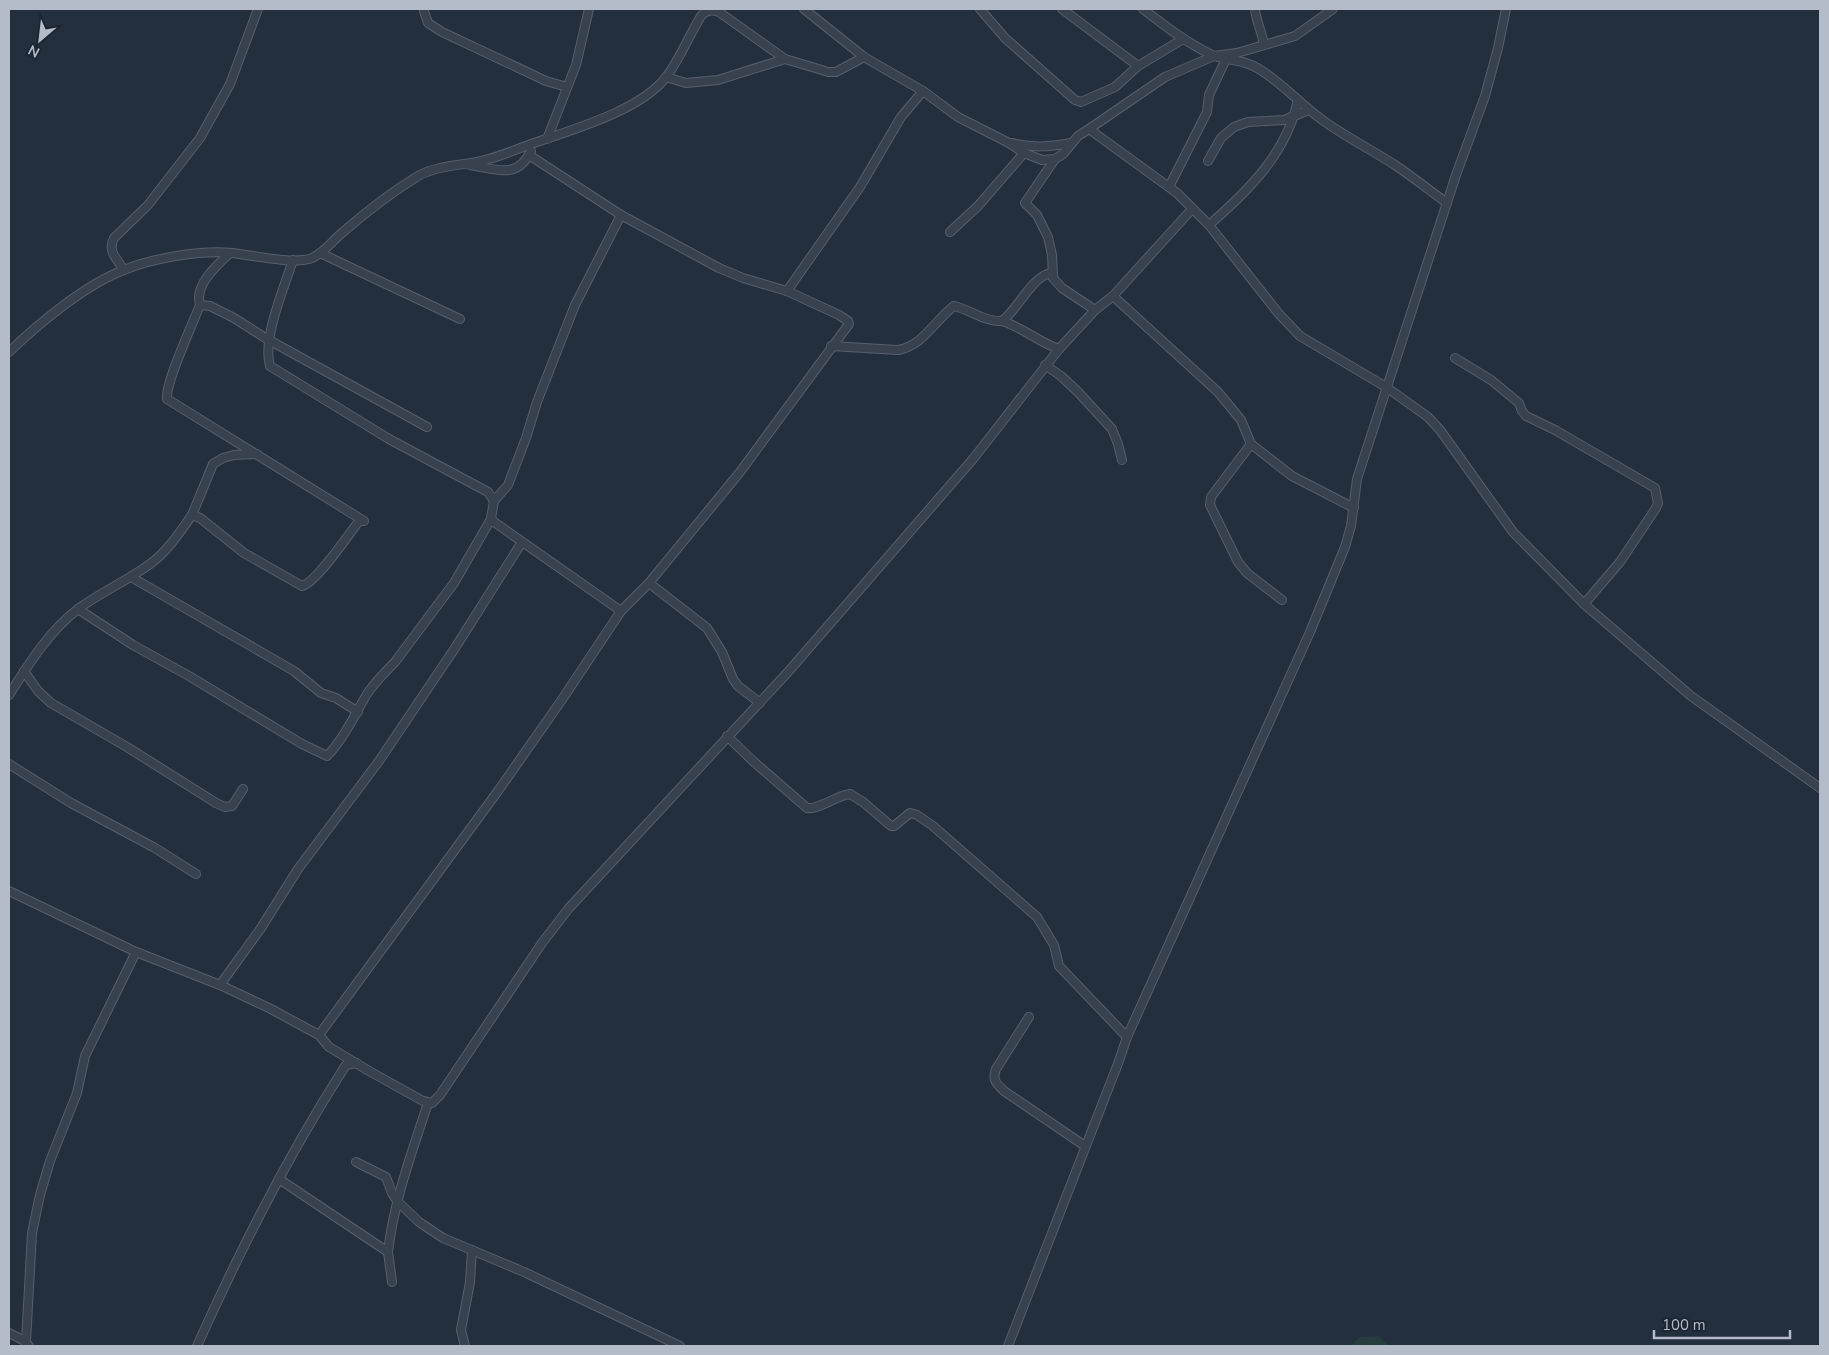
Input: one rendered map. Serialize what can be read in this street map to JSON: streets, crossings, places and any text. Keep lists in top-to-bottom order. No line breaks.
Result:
{"scale_bar":"100 m","north":"bottom left"}
